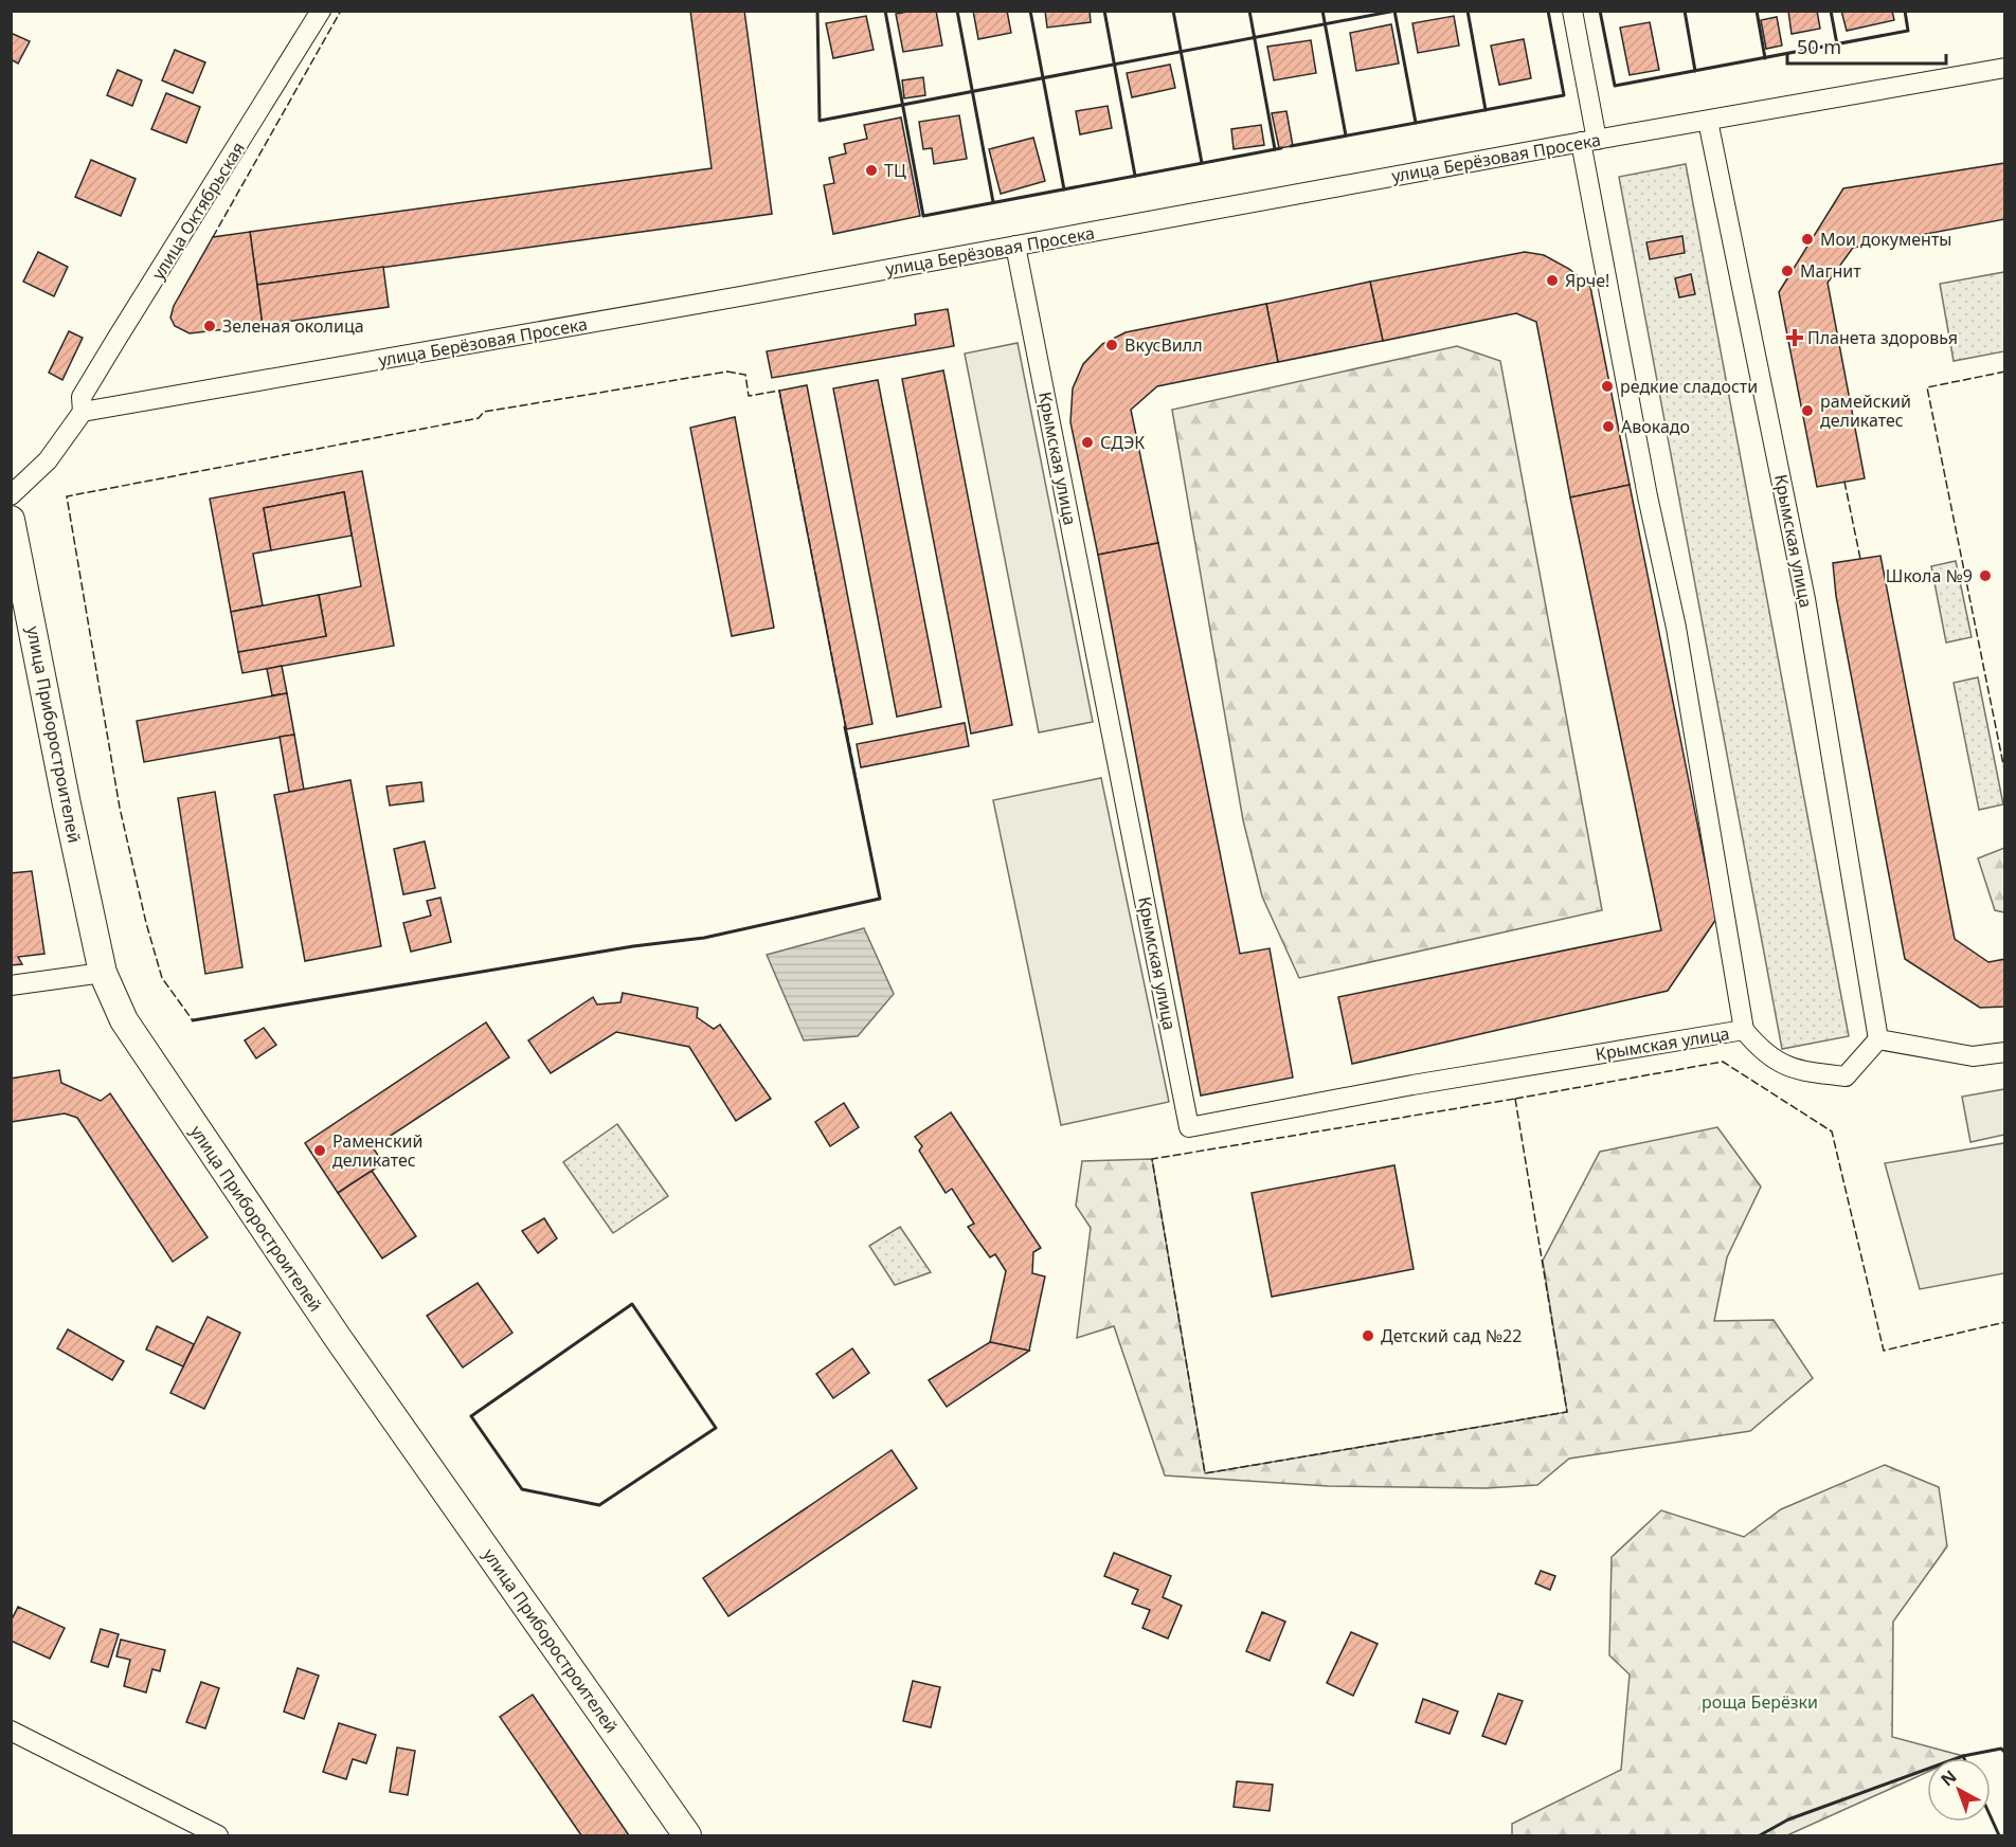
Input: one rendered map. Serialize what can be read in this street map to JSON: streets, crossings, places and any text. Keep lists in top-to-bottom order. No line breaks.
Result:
{"streets":{"street":["улица Берёзовая Просека","улица Октябрьская","Крымская улица","улица Приборостроителей"]},"crossings":[["улица Берёзовая Просека","улица Октябрьская"],["улица Берёзовая Просека","Крымская улица"]],"parks":["роща Берёзки"],"places":{"other":["ТЦ","Мои документы","Магнит","Ярче!","Зеленая околица","ВкусВилл","редкие сладости","рамейский деликатес","Авокадо","СДЭК","Школа №9","Раменский деликатес","Детский сад №22"],"health":["Планета здоровья"]},"scale_bar":"50 m","north":"top left"}
